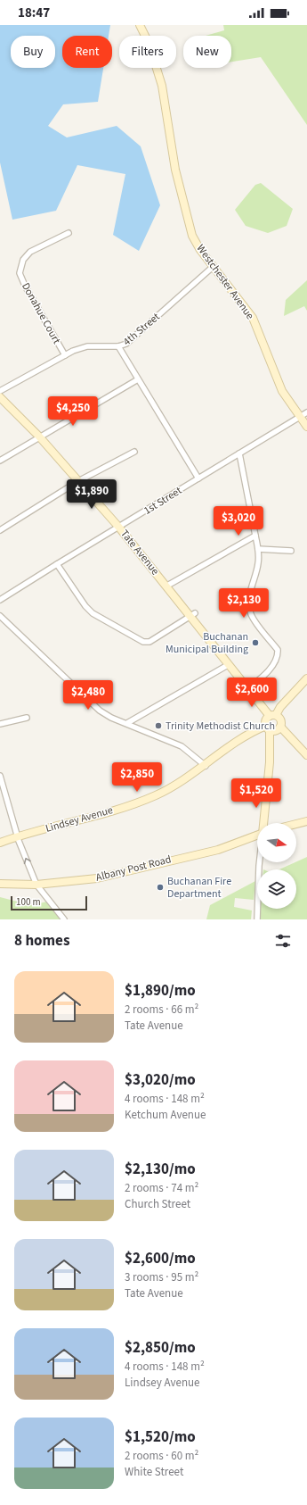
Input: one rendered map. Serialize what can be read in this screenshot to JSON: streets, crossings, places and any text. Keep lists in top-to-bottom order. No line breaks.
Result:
{"streets":{"street":["Westchester Avenue","Donahue Court","4th Street","1st Street","Tate Avenue","Lindsey Avenue","Albany Post Road"]},"crossings":[["Westchester Avenue","4th Street"],["Westchester Avenue","1st Street"],["Donahue Court","4th Street"],["1st Street","Tate Avenue"],["Tate Avenue","Lindsey Avenue"]],"places":["Buchanan Municipal Building","Trinity Methodist Church","Buchanan Fire Department"],"scale_bar":"100 m","north":"right","page":{"status":"18:47","chip":["Buy","Rent","Filters","New"],"price":["$4,250","$1,890","$3,020","$2,130","$2,600","$2,480","$2,850","$1,520"],"scale":"100 m","heading":"8 homes","list":[{"name":"$1,890/mo","note":"2 rooms · 66 m² · Tate Avenue"},{"name":"$3,020/mo","note":"4 rooms · 148 m² · Ketchum Avenue"},{"name":"$2,130/mo","note":"2 rooms · 74 m² · Church Street"},{"name":"$2,600/mo","note":"3 rooms · 95 m² · Tate Avenue"},{"name":"$2,850/mo","note":"4 rooms · 148 m² · Lindsey Avenue"},{"name":"$1,520/mo","note":"2 rooms · 60 m² · White Street"}]}}
